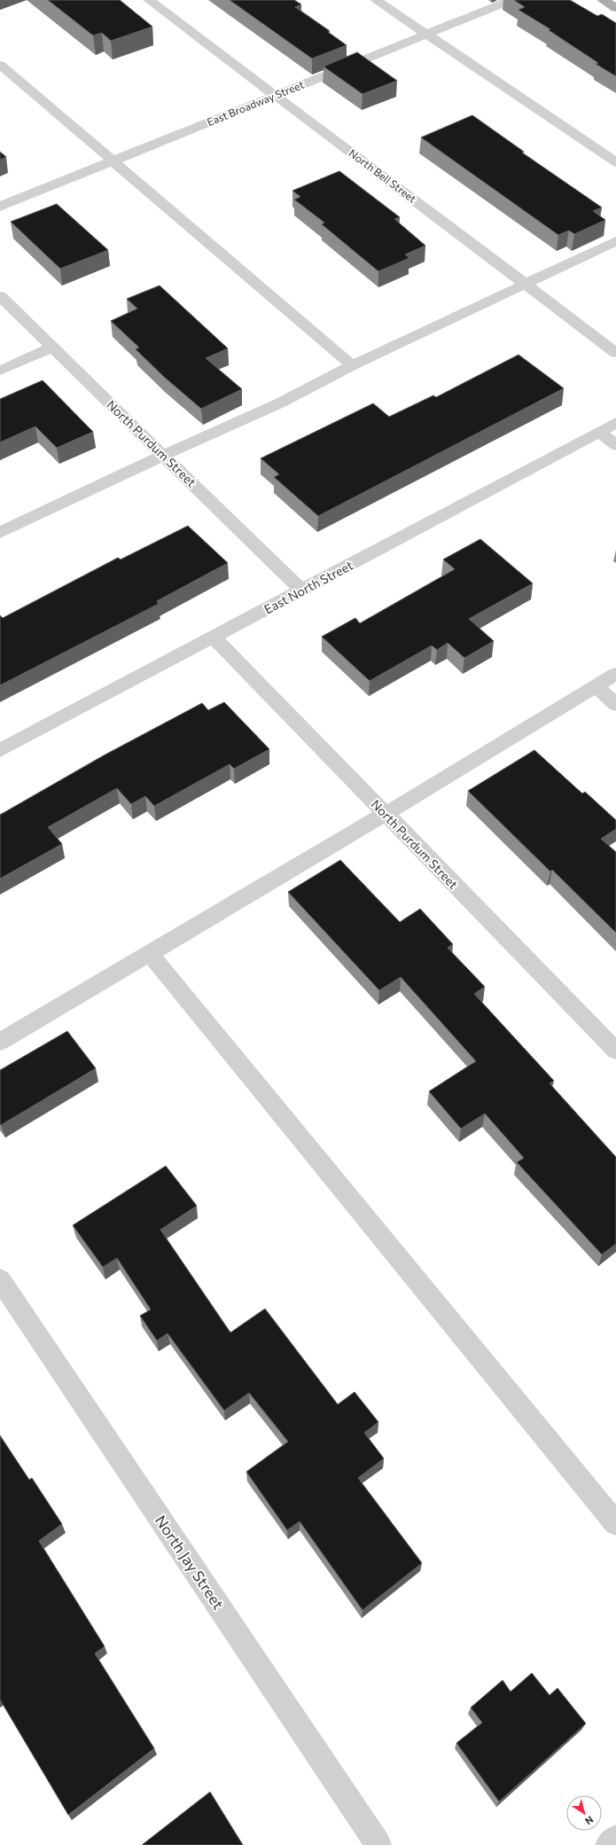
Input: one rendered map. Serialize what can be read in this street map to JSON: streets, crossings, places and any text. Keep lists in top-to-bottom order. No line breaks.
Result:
{"streets":{"street":["East Broadway Street","North Bell Street","North Purdum Street","East North Street","North Jay Street"]},"crossings":[["East Broadway Street","North Bell Street"],["North Purdum Street","East North Street"]],"north":"bottom right"}
